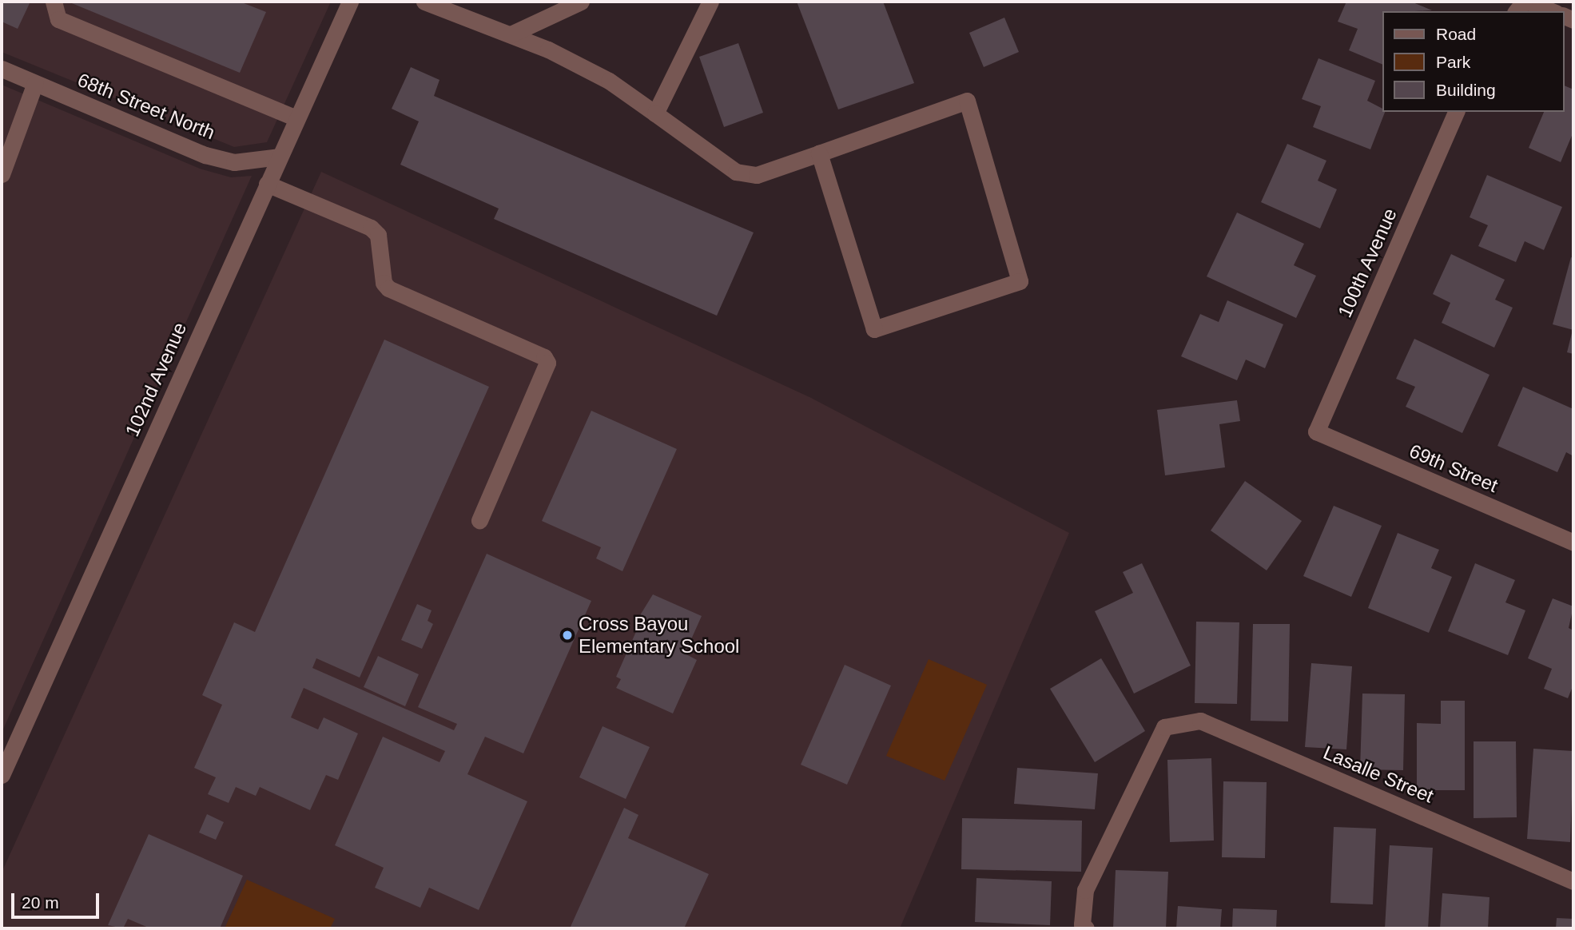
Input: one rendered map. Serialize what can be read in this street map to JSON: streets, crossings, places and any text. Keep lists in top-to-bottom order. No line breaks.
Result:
{"streets":{"street":["68th Street North","100th Avenue","102nd Avenue","69th Street","Lasalle Street"]},"crossings":[["68th Street North","102nd Avenue"],["100th Avenue","69th Street"]],"places":["Cross Bayou Elementary School"],"legend":["Road","Park","Building"],"scale_bar":"20 m"}
